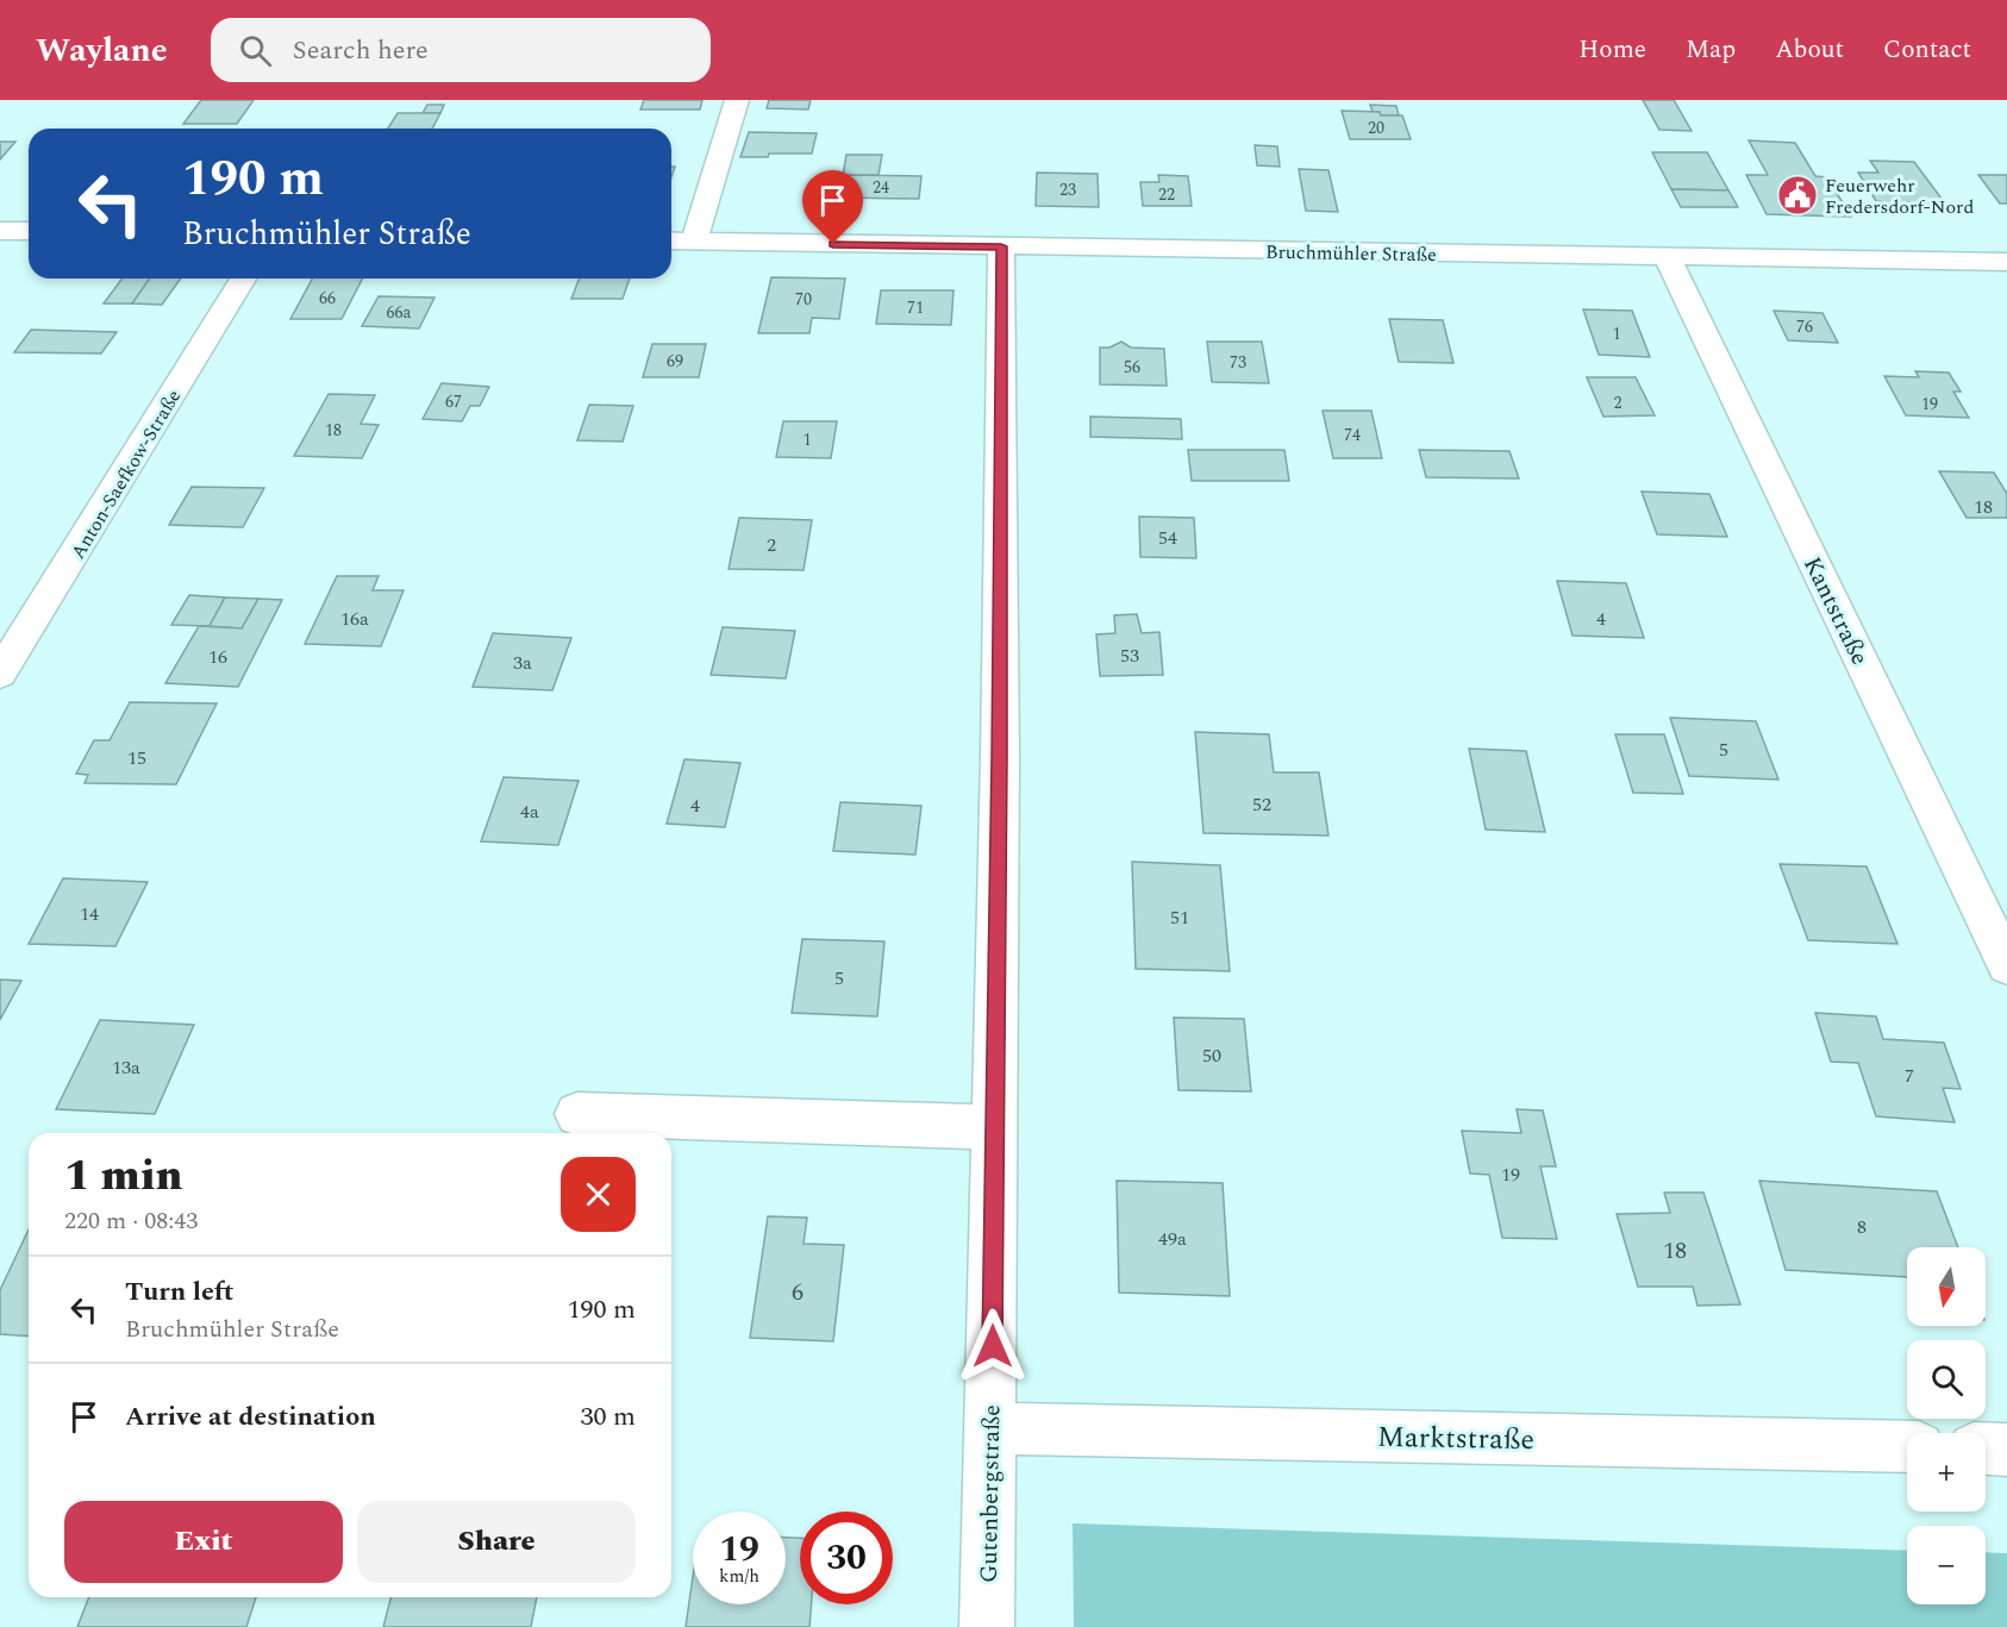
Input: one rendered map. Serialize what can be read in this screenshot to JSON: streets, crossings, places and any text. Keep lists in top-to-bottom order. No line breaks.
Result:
{"streets":{"street":["Bruchmühler Straße","Anton-Saefkow-Straße","Kantstraße","Marktstraße","Gutenbergstraße"]},"crossings":[["Bruchmühler Straße","Kantstraße"],["Bruchmühler Straße","Gutenbergstraße"],["Marktstraße","Gutenbergstraße"]],"places":{"public building":["Feuerwehr Fredersdorf-Nord"]},"house_numbers":["20","24","23","22","66","70","71","66a","76","1","69","73","56","67","2","19","18","74","1","18","54","2","16a","4","53","16","3a","5","15","52","4","4a","14","51","5","50","13a","7","19","8","49a","18","6"],"north":"bottom","page":{"header":"Waylane","search":"Search here","nav":["Home","Map","About","Contact"],"turn":["190 m","Bruchmühler Straße"],"heading":["1 min","220 m · 08:43"],"map_buttons":["+","−"],"list":[{"name":"Turn left","note":"Bruchmühler Straße","value":"190 m"},{"name":"Arrive at destination","value":"30 m"}],"buttons":["Exit","Share"],"speed":"19 km/h","limit":"30"}}
